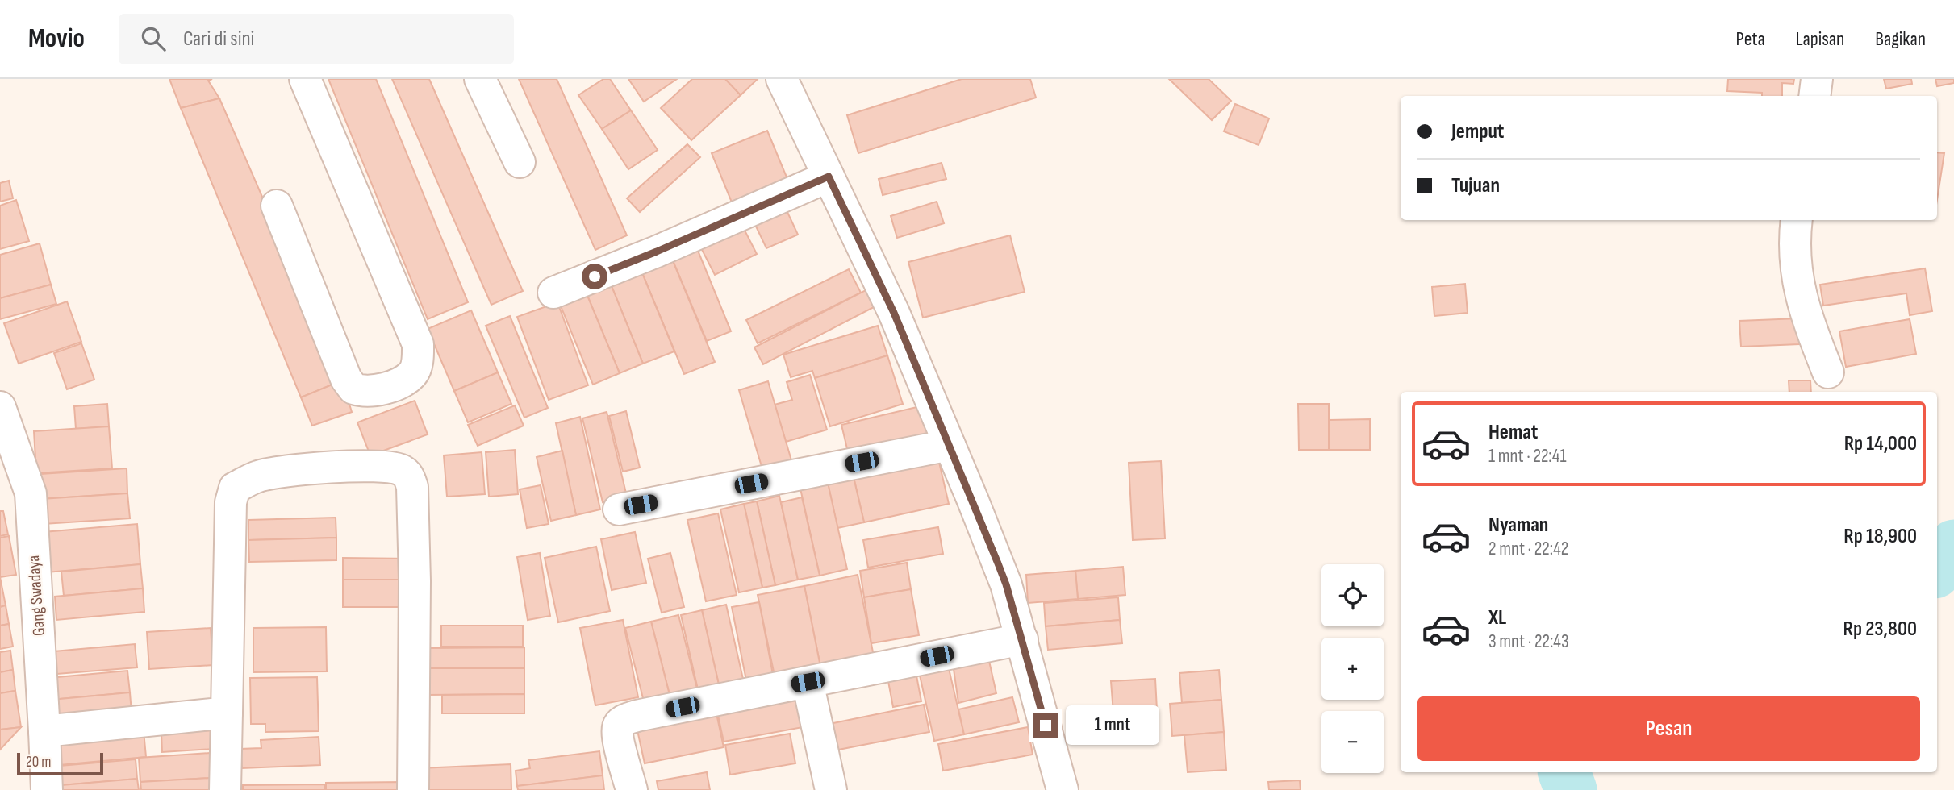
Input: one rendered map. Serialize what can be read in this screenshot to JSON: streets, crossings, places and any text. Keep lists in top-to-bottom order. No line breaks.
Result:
{"streets":{"street":["Gang Swadaya"]},"scale_bar":"20 m","page":{"header":"Movio","search":"Cari di sini","nav":["Peta","Lapisan","Bagikan"],"banner":["Jemput","Tujuan"],"list":[{"name":"Hemat","note":"1 mnt · 22:41","value":"Rp 14,000"},{"name":"Nyaman","note":"2 mnt · 22:42","value":"Rp 18,900"},{"name":"XL","note":"3 mnt · 22:43","value":"Rp 23,800"}],"map_buttons":["+","−"],"buttons":"Pesan","bubble":"1 mnt","scale":"20 m"}}
